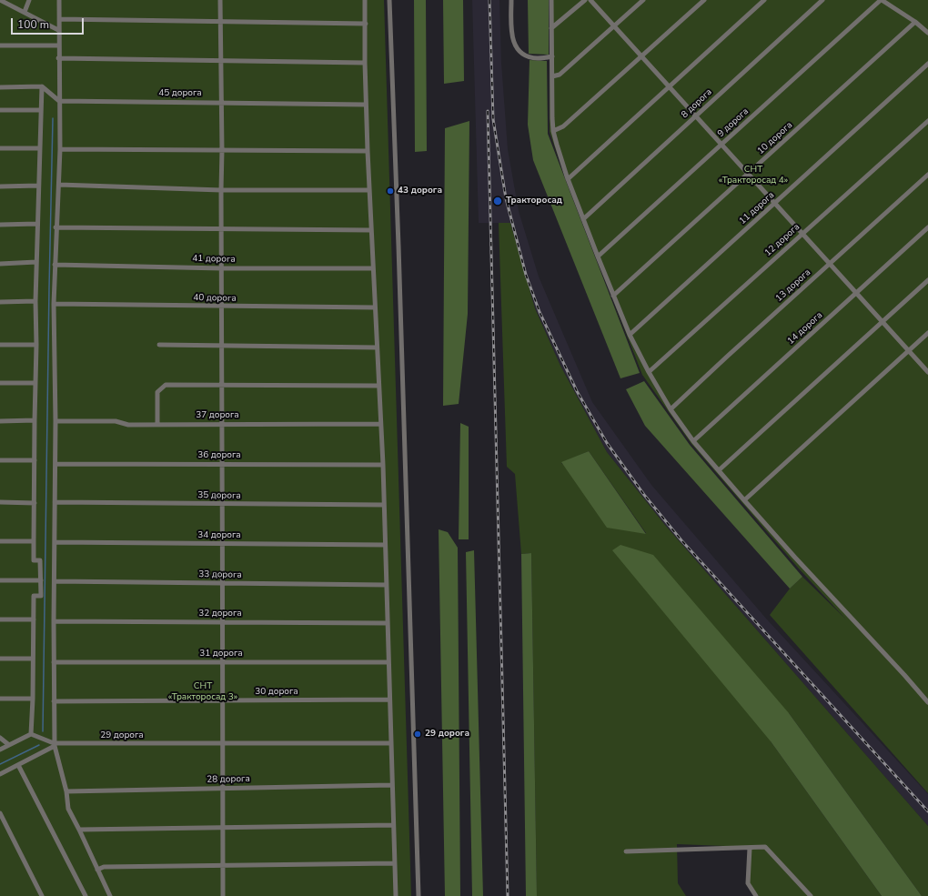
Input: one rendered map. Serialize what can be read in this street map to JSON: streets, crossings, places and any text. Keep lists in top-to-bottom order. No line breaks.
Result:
{"streets":{"street":["45 дорога","8 дорога","9 дорога","10 дорога","11 дорога","12 дорога","41 дорога","13 дорога","40 дорога","14 дорога","37 дорога","36 дорога","35 дорога","34 дорога","33 дорога","32 дорога","31 дорога","30 дорога","29 дорога","28 дорога"]},"parks":["СНТ «Тракторосад 4»","СНТ «Тракторосад 3»"],"places":["43 дорога","Тракторосад","29 дорога"],"scale_bar":"100 m"}
